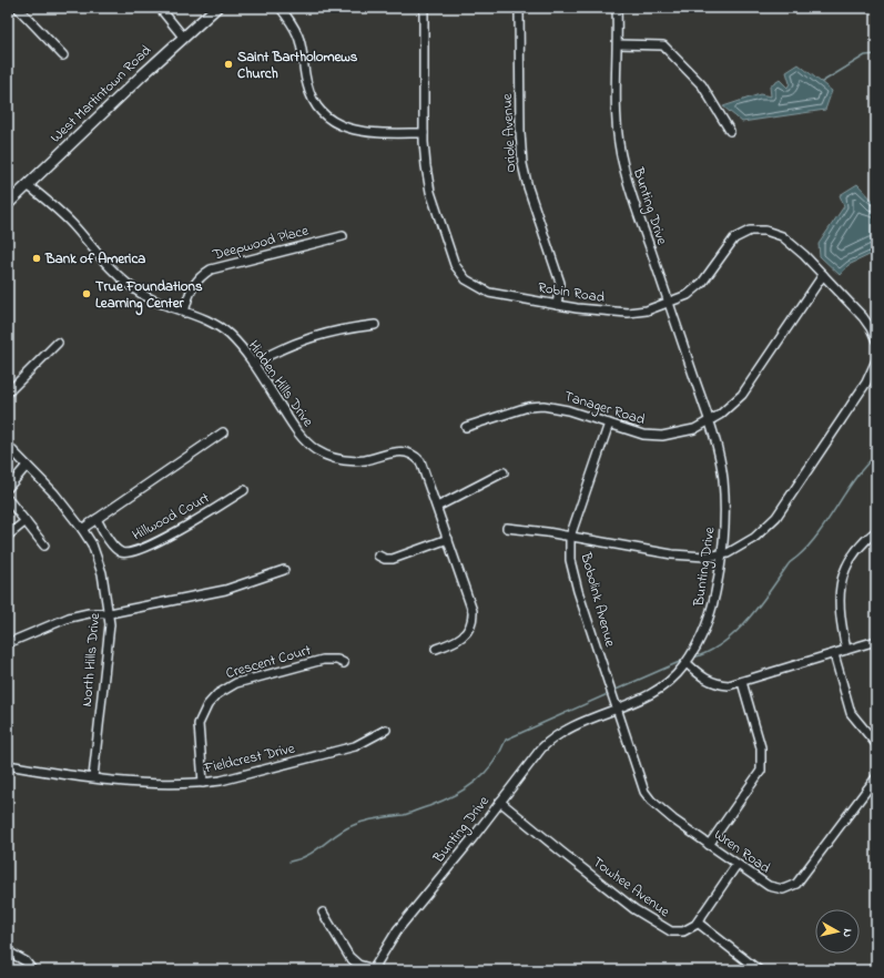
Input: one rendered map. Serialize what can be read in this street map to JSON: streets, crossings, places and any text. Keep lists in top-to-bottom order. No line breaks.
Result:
{"streets":{"main road":["West Martintown Road"],"street":["Oriole Avenue","Bunting Drive","Deepwood Place","Robin Road","Hidden Hills Drive","Tanager Road","Hillwood Court","Bobolink Avenue","North Hills Drive","Crescent Court","Fieldcrest Drive","Wren Road","Towhee Avenue"]},"crossings":[["West Martintown Road","Hidden Hills Drive"],["Oriole Avenue","Robin Road"],["Bunting Drive","Robin Road"],["Bunting Drive","Tanager Road"],["Bunting Drive","Bobolink Avenue"],["Bunting Drive","Wren Road"],["Bunting Drive","Towhee Avenue"],["Deepwood Place","Hidden Hills Drive"],["Robin Road","Tanager Road"],["Tanager Road","Bobolink Avenue"],["Bobolink Avenue","Wren Road"],["North Hills Drive","Fieldcrest Drive"],["Crescent Court","Fieldcrest Drive"],["Wren Road","Towhee Avenue"]],"places":["Saint Bartholomews Church","Bank of America","True Foundations Learning Center"],"north":"right"}
